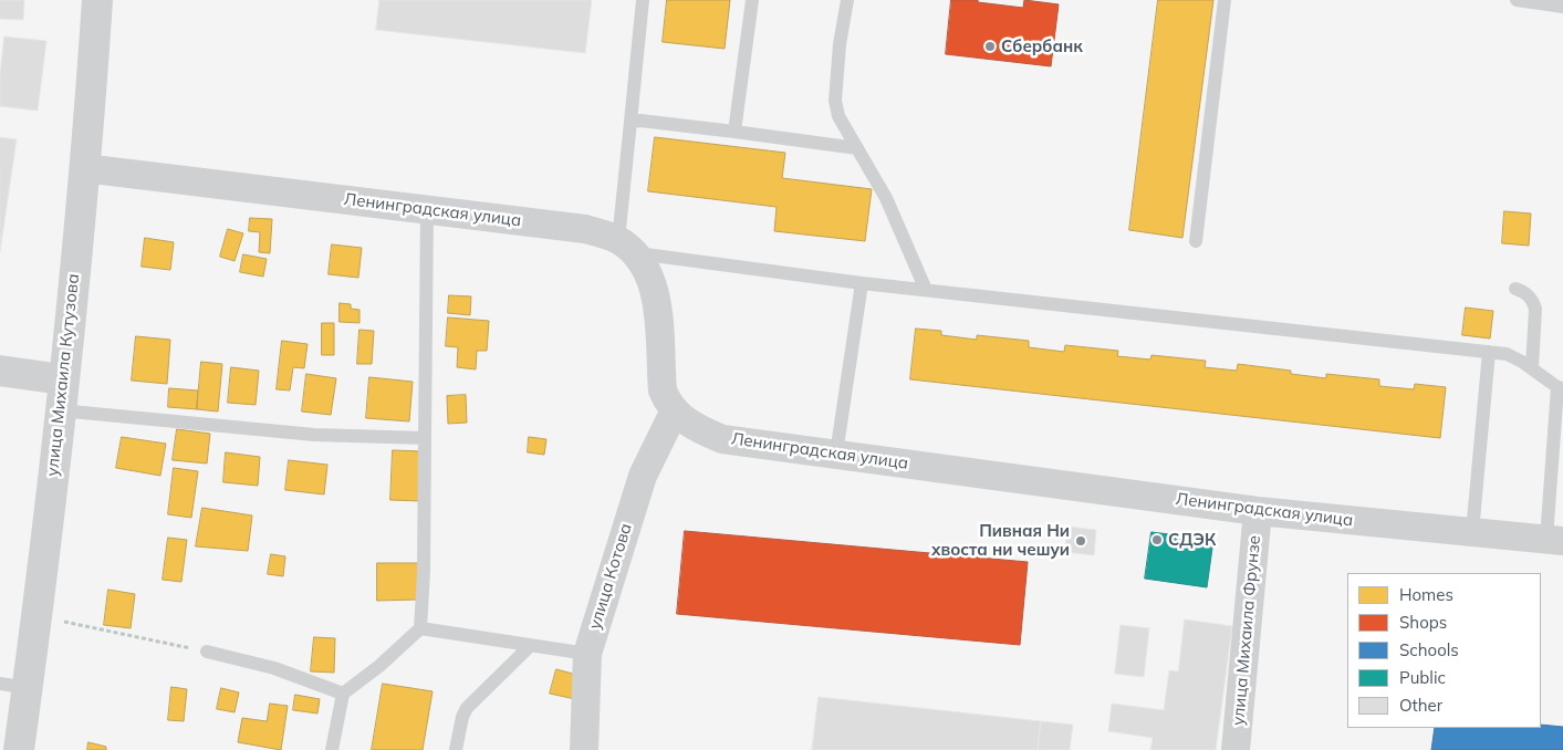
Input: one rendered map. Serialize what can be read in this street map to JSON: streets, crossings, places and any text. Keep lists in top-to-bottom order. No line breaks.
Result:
{"streets":{"street":["Ленинградская улица","улица Михаила Кутузова","улица Котова","улица Михаила Фрунзе"]},"crossings":[["Ленинградская улица","улица Михаила Кутузова"],["Ленинградская улица","улица Котова"],["Ленинградская улица","улица Михаила Фрунзе"]],"places":["Сбербанк","СДЭК","Пивная Ни хвоста ни чешуи"],"legend":["Homes","Shops","Schools","Public","Other"]}
